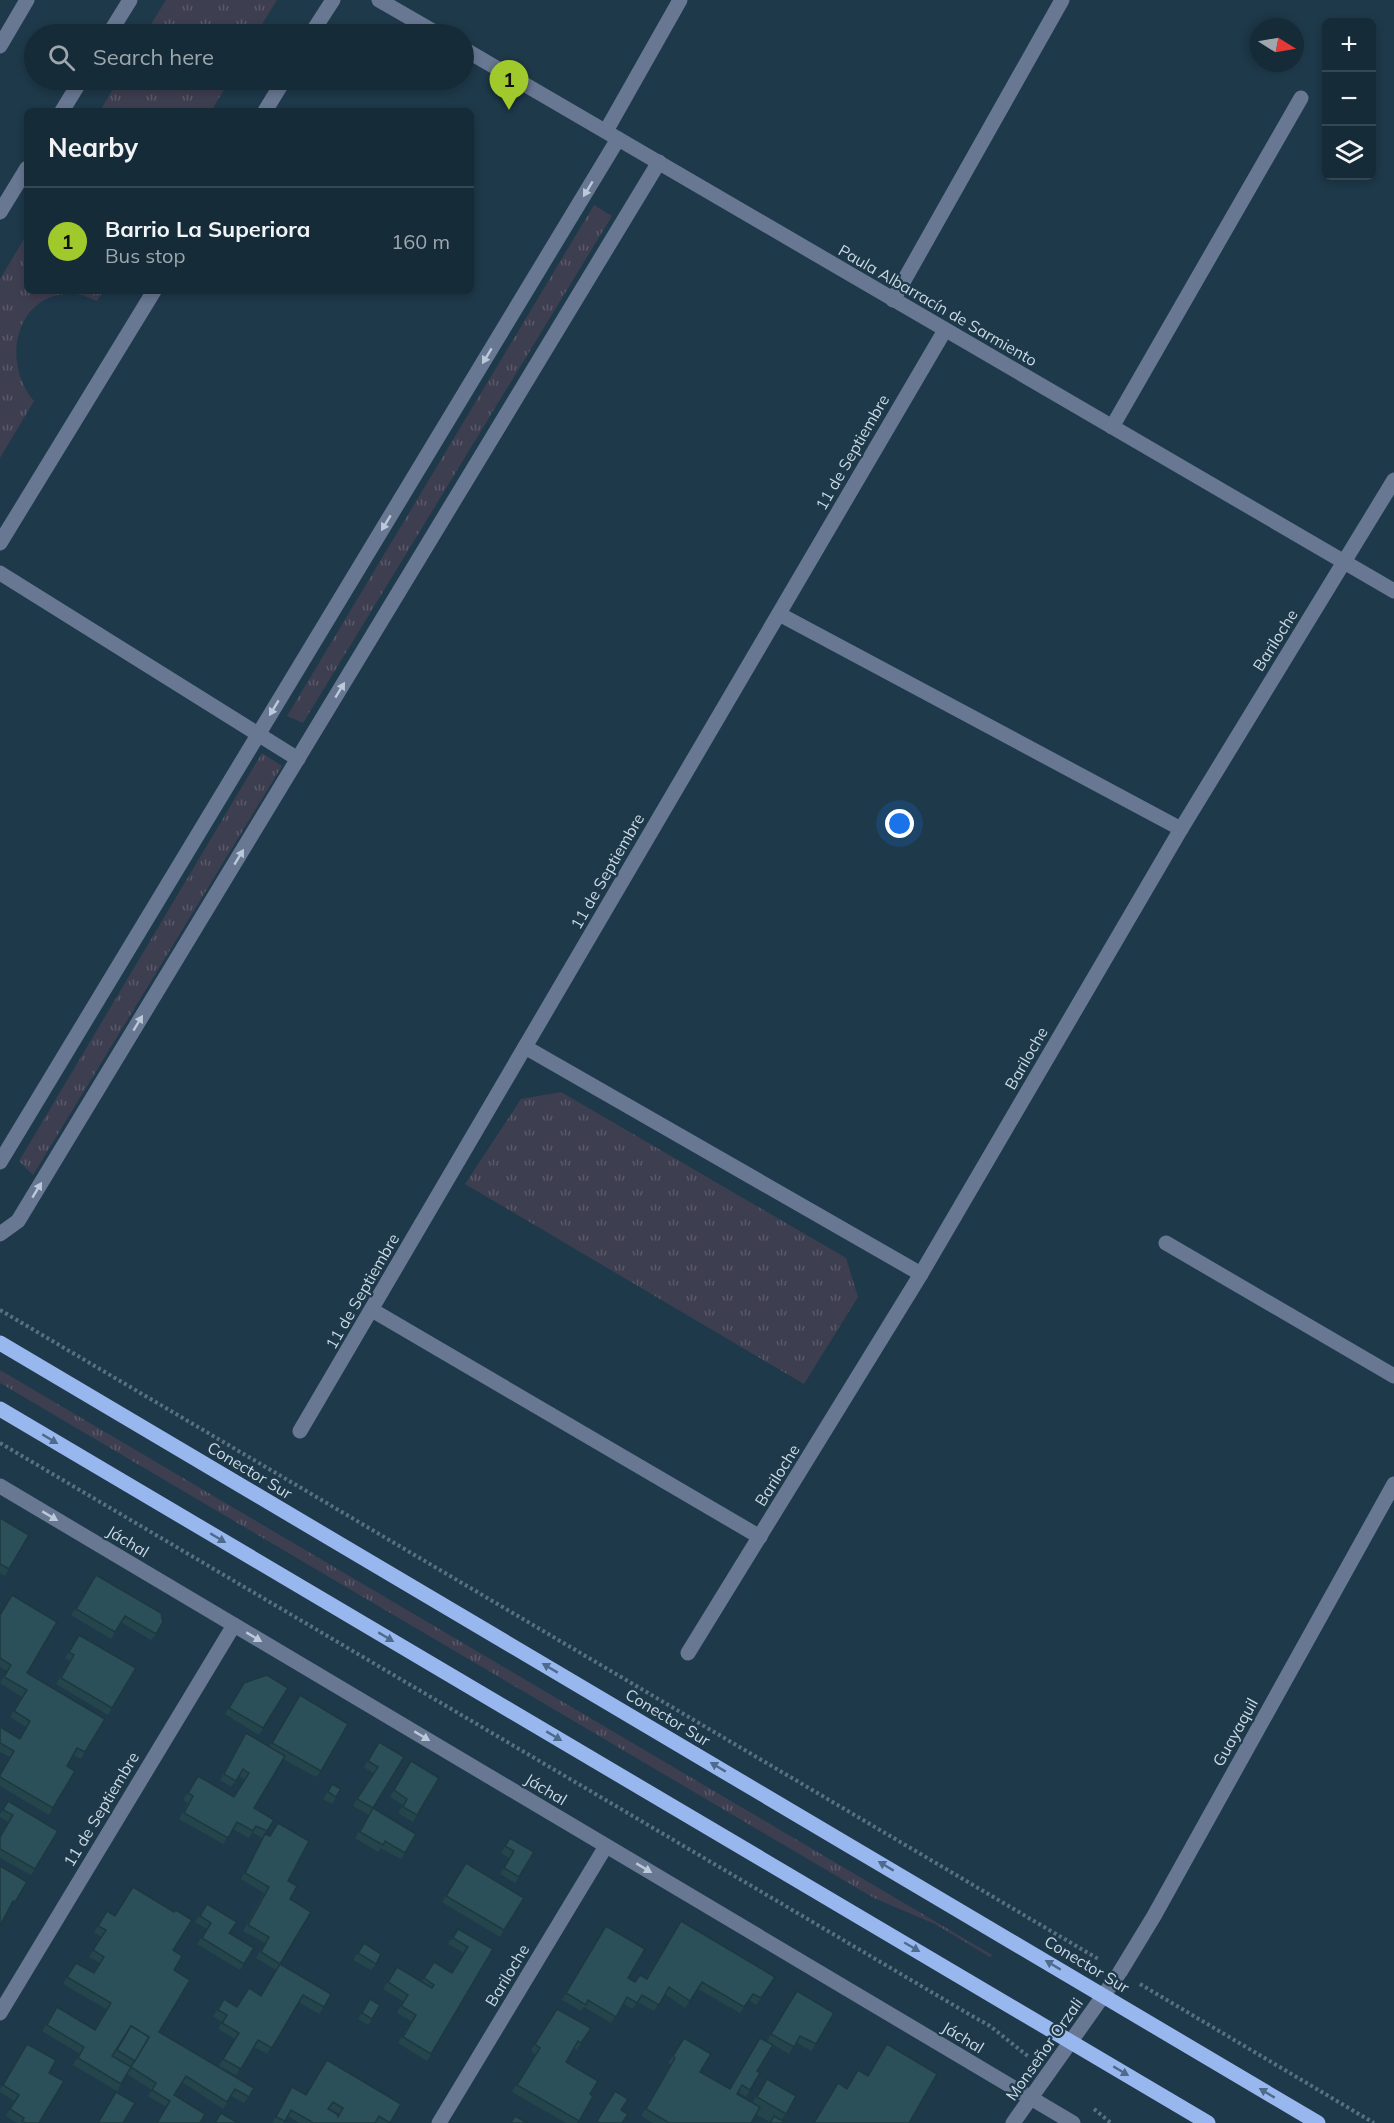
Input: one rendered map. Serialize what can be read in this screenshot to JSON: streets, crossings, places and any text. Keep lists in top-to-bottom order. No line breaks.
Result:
{"streets":{"main road":["Conector Sur"],"street":["Paula Albarracín de Sarmiento","11 de Septiembre","Bariloche","Jáchal","Guayaquil","Monseñor Orzali"]},"crossings":[["Paula Albarracín de Sarmiento","11 de Septiembre"],["Paula Albarracín de Sarmiento","Bariloche"],["11 de Septiembre","Jáchal"],["Bariloche","Jáchal"],["Conector Sur","Guayaquil"],["Conector Sur","Monseñor Orzali"],["Jáchal","Monseñor Orzali"],["Guayaquil","Monseñor Orzali"]],"one_way":["Jáchal"],"north":"right","page":{"map_buttons":["+","−"],"search":"Search here","pins":"1","heading":"Nearby","list":[{"mark":"1","name":"Barrio La Superiora","note":"Bus stop","value":"160 m"}]}}
